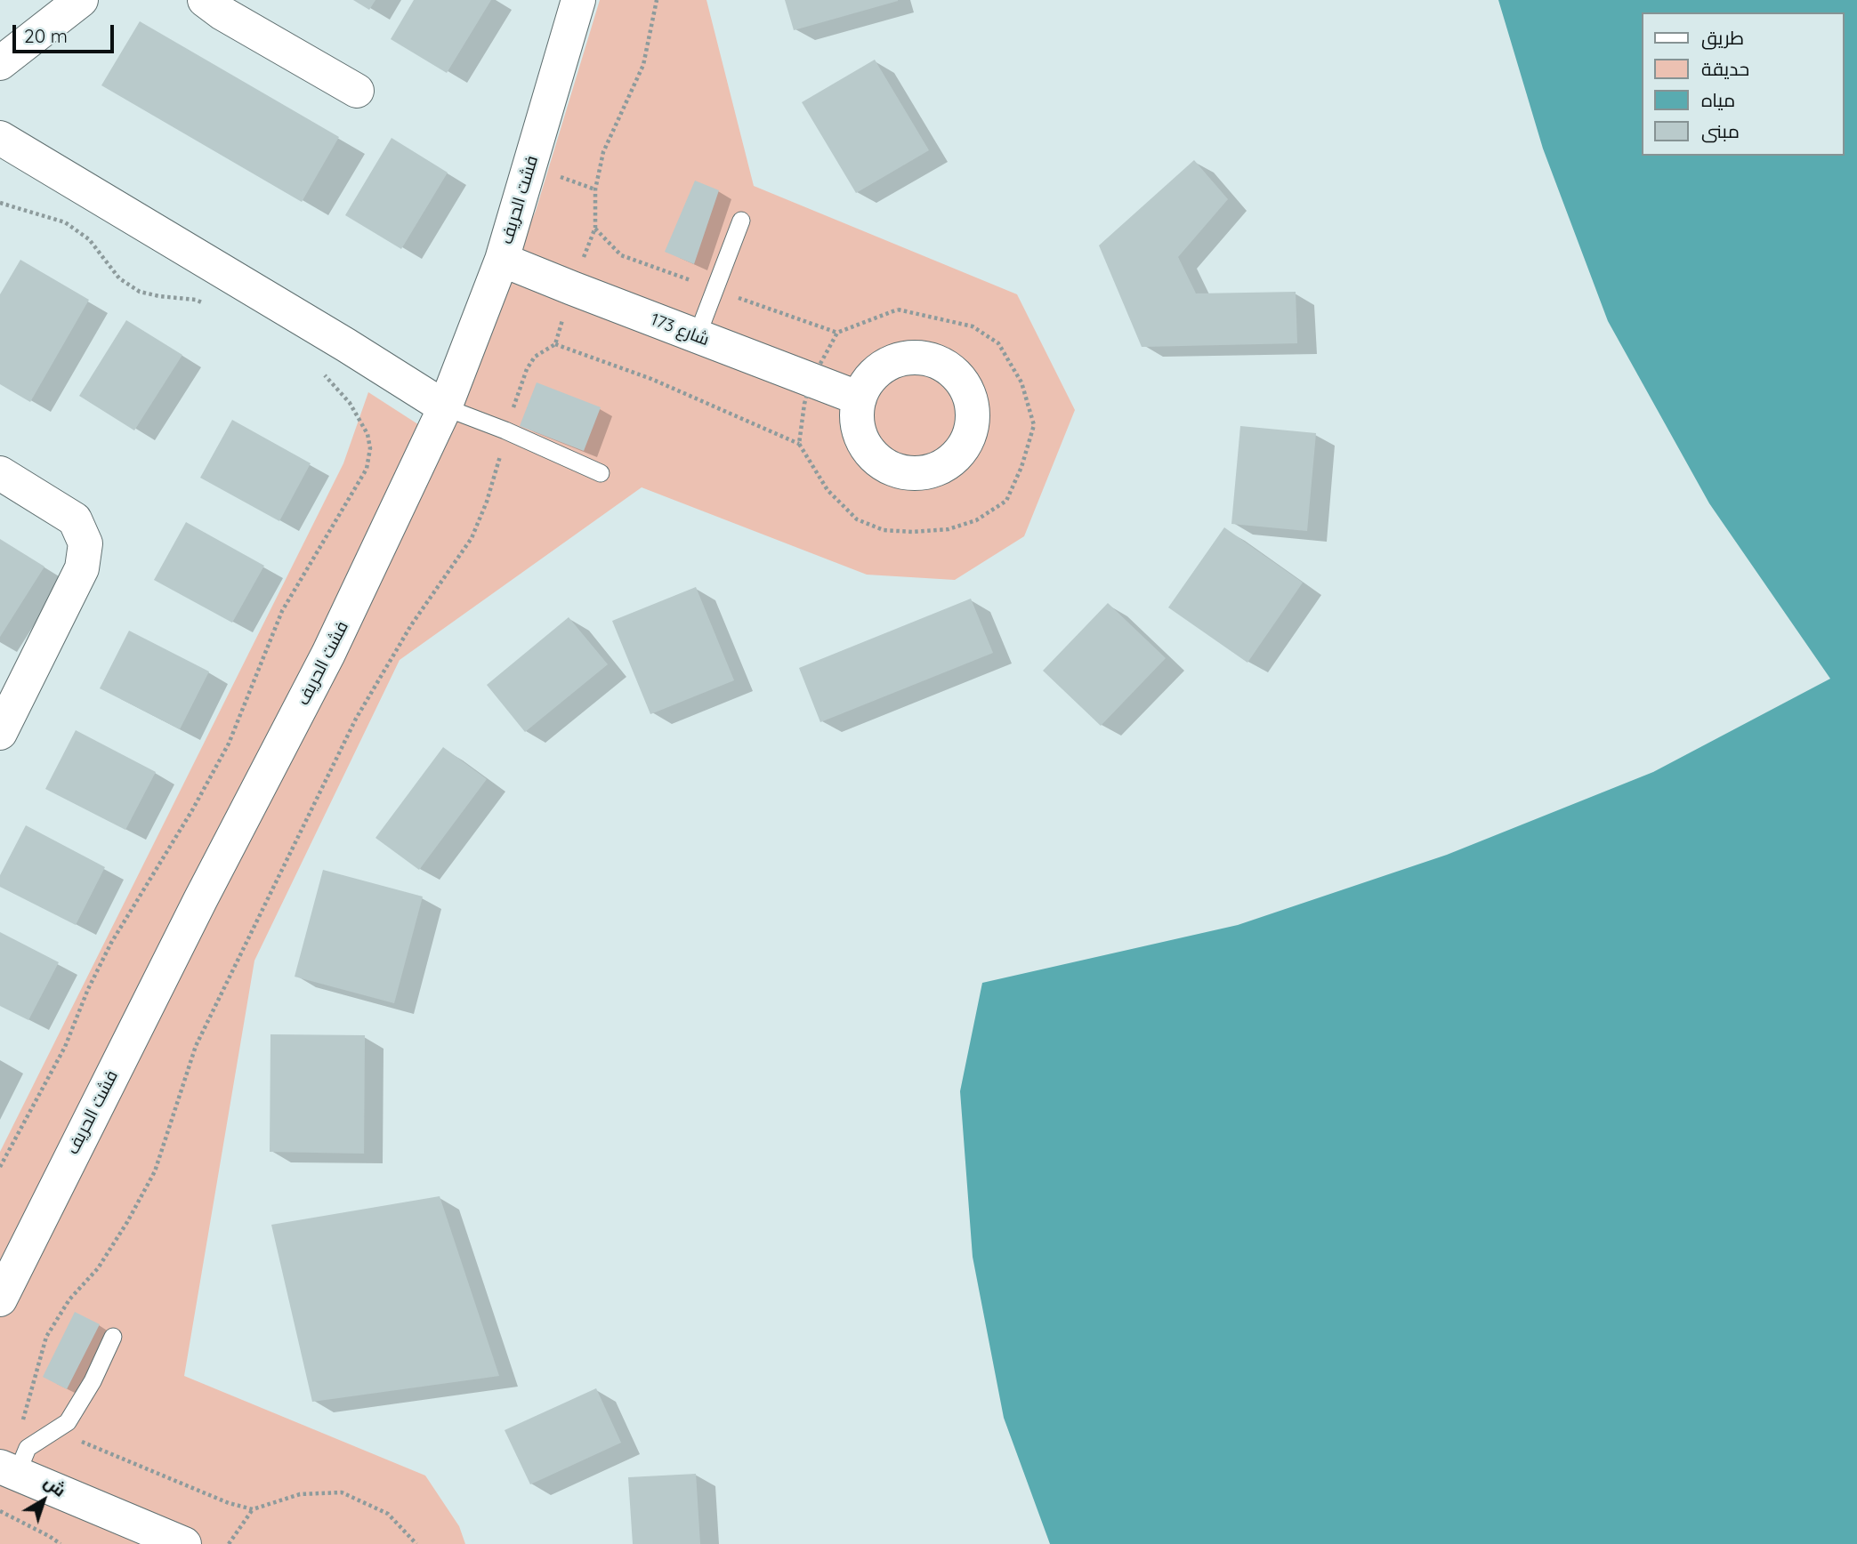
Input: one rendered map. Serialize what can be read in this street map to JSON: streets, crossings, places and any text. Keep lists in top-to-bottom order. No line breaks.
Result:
{"streets":{"street":["فشت الحريف","شارع 173"]},"crossings":[["فشت الحريف","شارع 173"]],"legend":["طريق","حديقة","مياه","مبنى"],"scale_bar":"20 m","north":"top right"}
